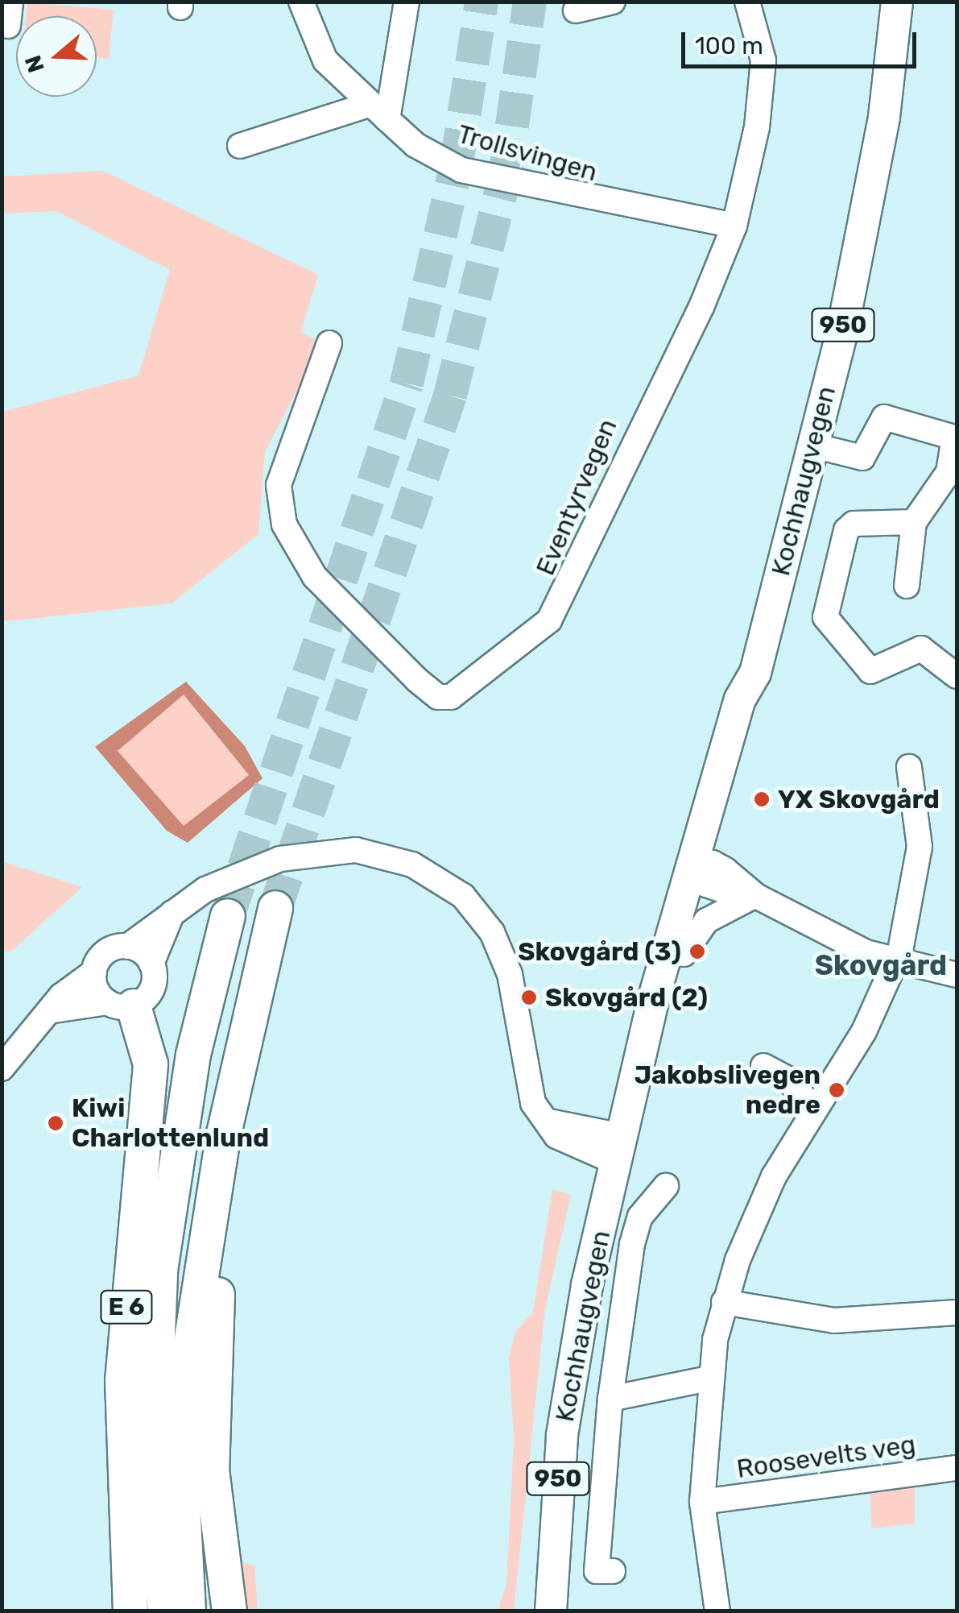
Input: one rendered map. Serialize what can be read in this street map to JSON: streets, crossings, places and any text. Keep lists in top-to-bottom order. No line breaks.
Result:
{"streets":{"highway":["E 6"],"main road":["950","Kochhaugvegen"],"street":["Trollsvingen","Eventyrvegen","Roosevelts veg"]},"crossings":[["Trollsvingen","Eventyrvegen"]],"districts":["Skovgård"],"places":["YX Skovgård","Skovgård (3)","Skovgård (2)","Jakobslivegen nedre","Kiwi Charlottenlund"],"scale_bar":"100 m","north":"left"}
